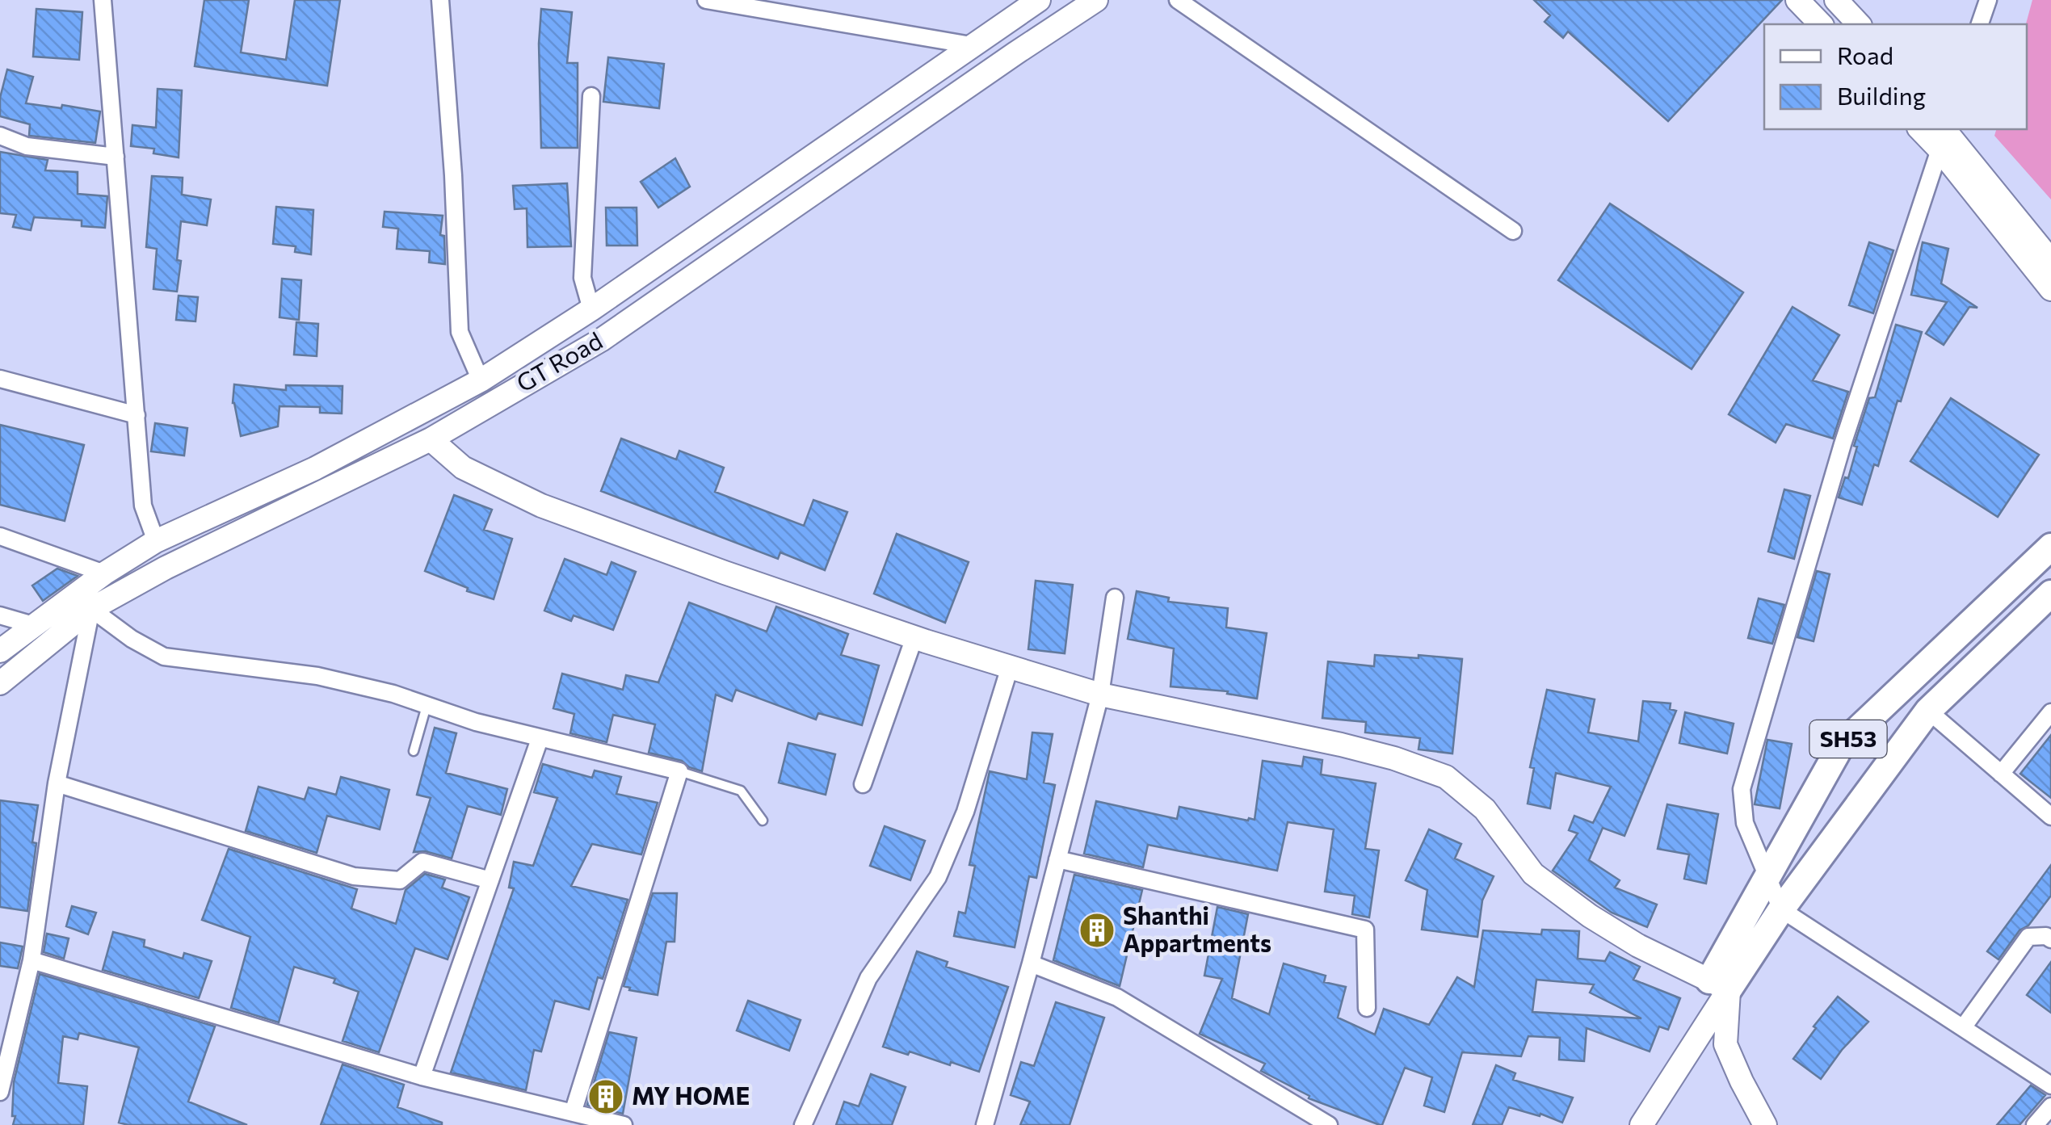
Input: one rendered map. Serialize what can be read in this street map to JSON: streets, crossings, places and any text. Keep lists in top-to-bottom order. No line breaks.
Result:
{"streets":{"main road":["GT Road","SH53"]},"places":{"building":["Shanthi Appartments","MY HOME"]},"legend":["Road","Building"]}
